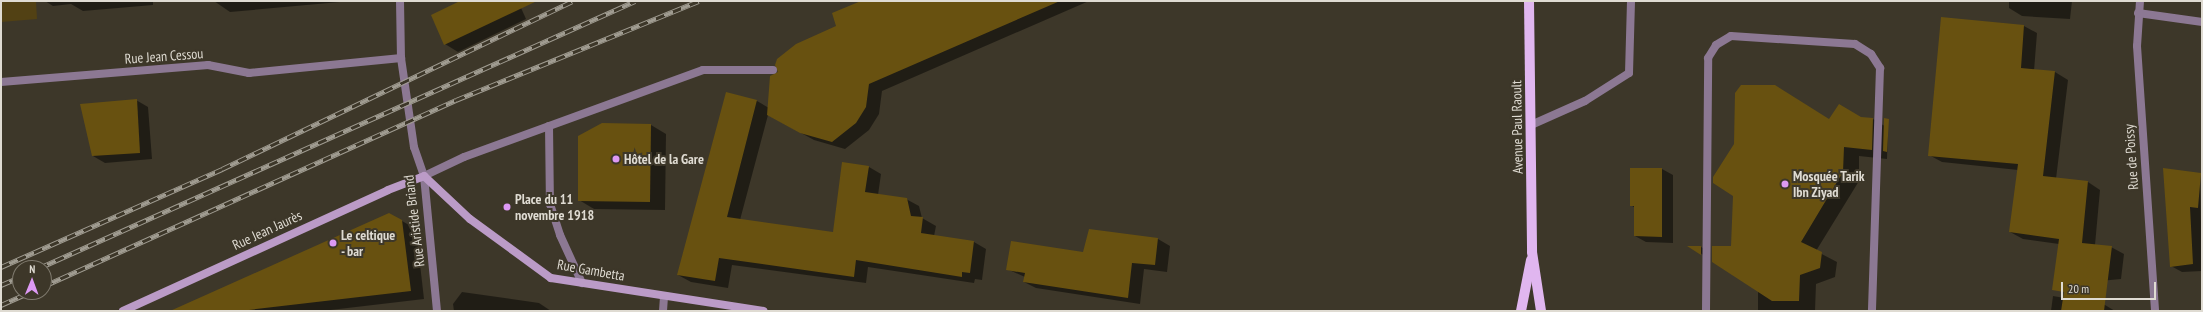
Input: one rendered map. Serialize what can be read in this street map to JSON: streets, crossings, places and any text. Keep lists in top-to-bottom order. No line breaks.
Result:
{"streets":{"main road":["Avenue Paul Raoult","Rue Jean Jaurès","Rue Gambetta"],"street":["Rue Jean Cessou","Rue de Poissy","Rue Aristide Briand"]},"crossings":[["Rue Jean Cessou","Rue Aristide Briand"],["Rue Aristide Briand","Rue Jean Jaurès"],["Rue Aristide Briand","Rue Gambetta"],["Rue Jean Jaurès","Rue Gambetta"]],"places":["Hôtel de la Gare","Mosquée Tarik Ibn Ziyad","Place du 11 novembre 1918","Le celtique - bar"],"scale_bar":"20 m","north":"top"}
